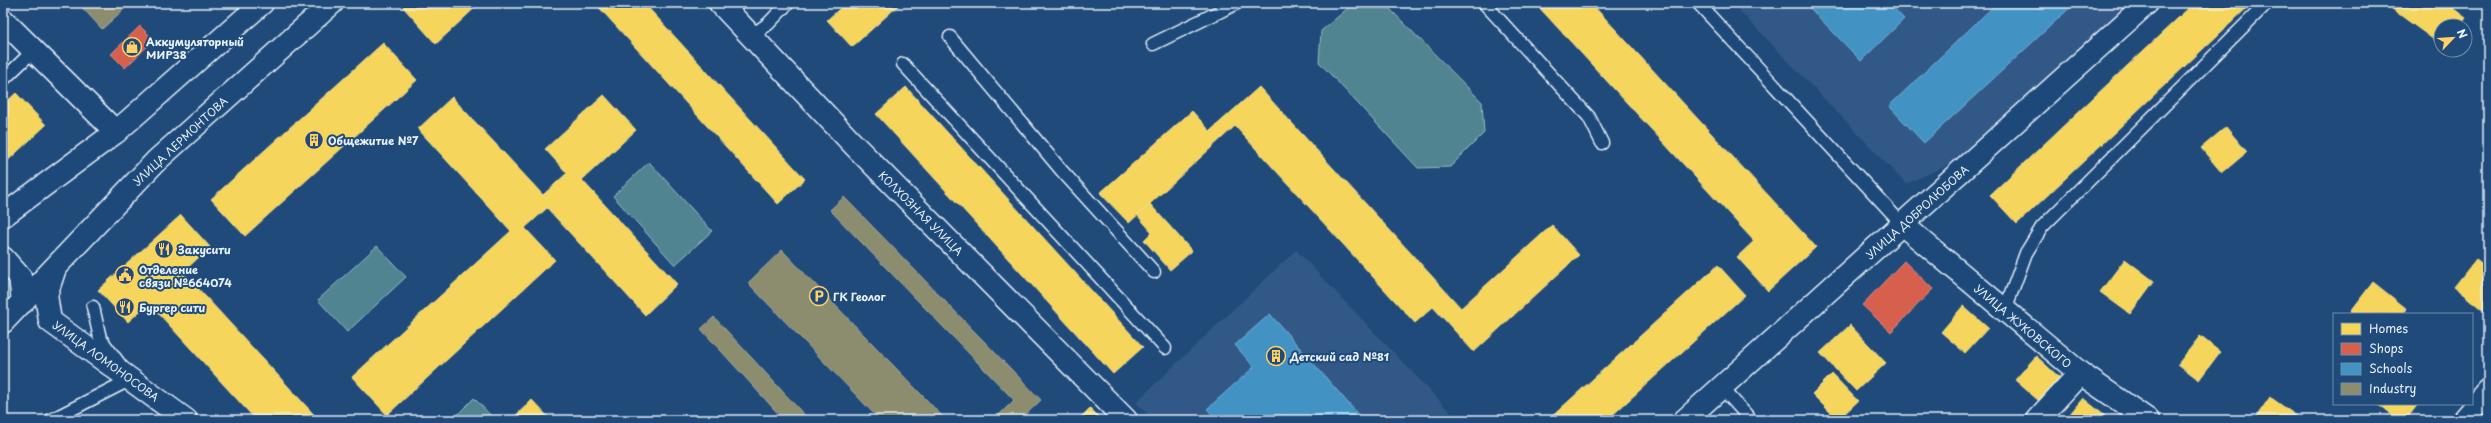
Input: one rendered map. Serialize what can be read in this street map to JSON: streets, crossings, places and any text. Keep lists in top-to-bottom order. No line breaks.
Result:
{"streets":{"street":["УЛИЦА ЛЕРМОНТОВА","УЛИЦА ДОБРОЛЮБОВА","КОЛХОЗНАЯ УЛИЦА","УЛИЦА ЖУКОВСКОГО","УЛИЦА ЛОМОНОСОВА"]},"crossings":[["УЛИЦА ЛЕРМОНТОВА","УЛИЦА ЛОМОНОСОВА"],["УЛИЦА ДОБРОЛЮБОВА","УЛИЦА ЖУКОВСКОГО"]],"places":{"shop":["Аккумуляторный МИР38"],"building":["Общежитие №7","Детский сад №81"],"restaurant":["Закусити","Бургер сити"],"public building":["Отделение связи №664074"],"parking":["ГК Геолог"]},"legend":["Homes","Shops","Schools","Industry"],"north":"top right"}
